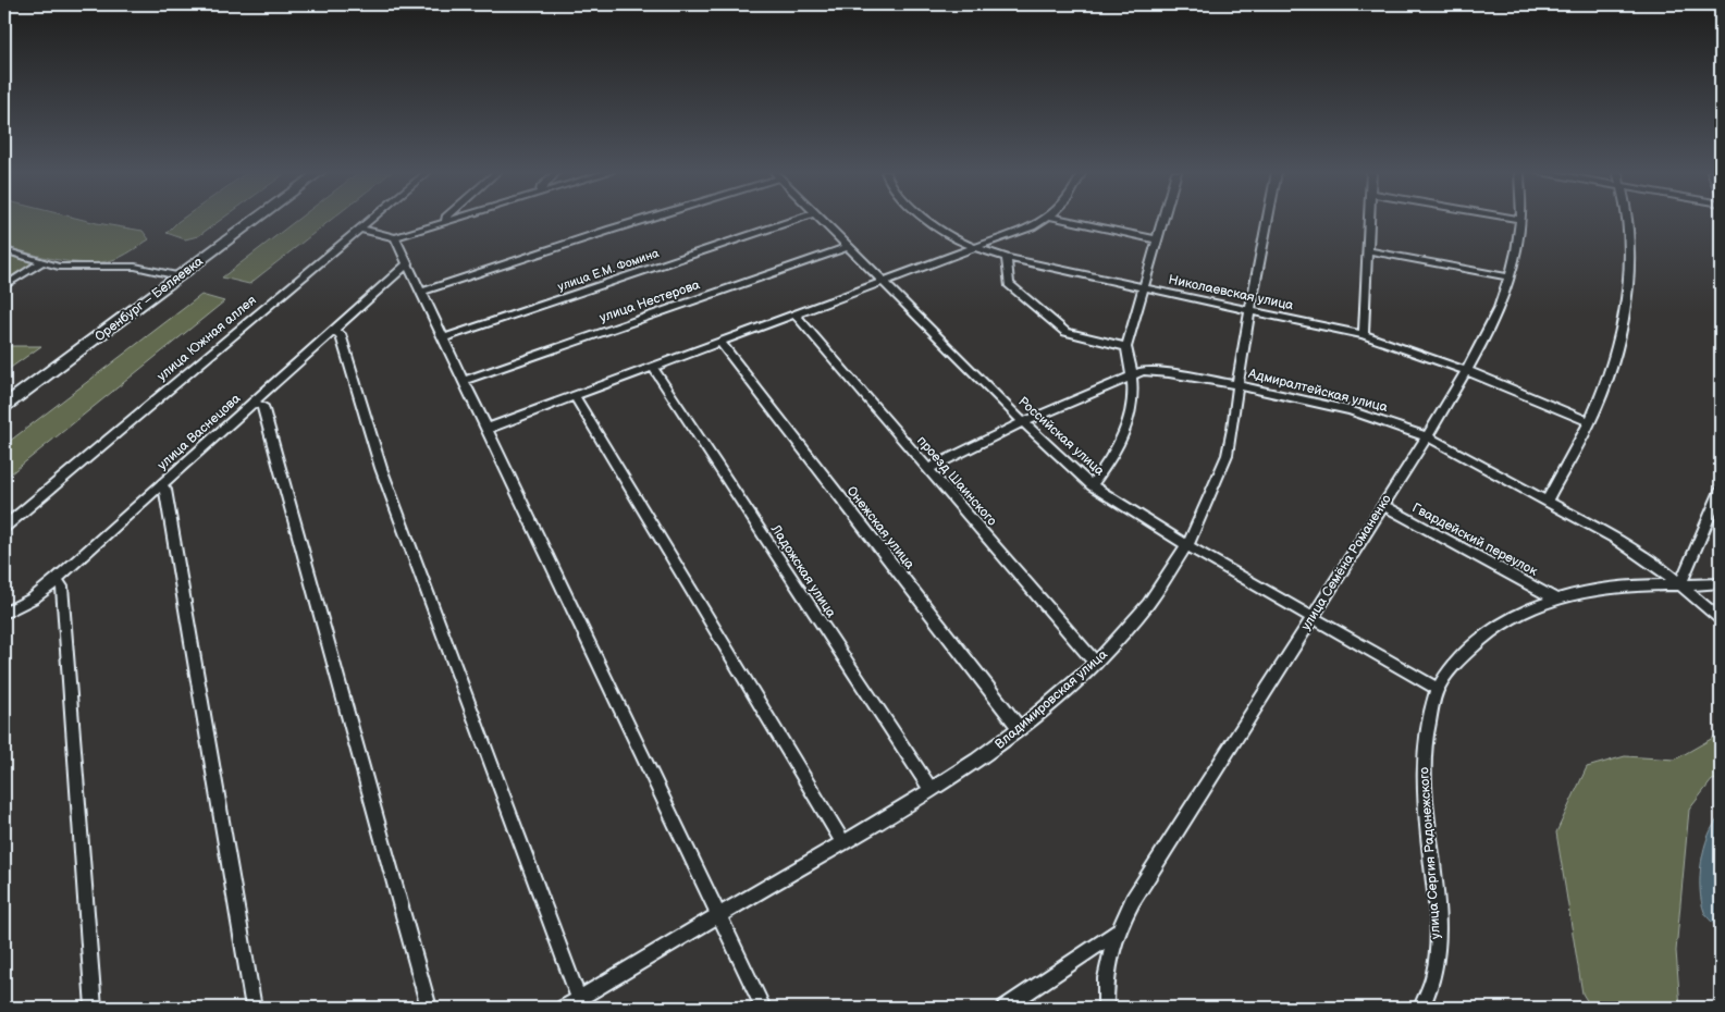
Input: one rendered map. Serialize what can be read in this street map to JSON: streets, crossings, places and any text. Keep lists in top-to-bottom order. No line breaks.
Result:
{"streets":{"main road":["Оренбург – Беляевка"],"street":["улица Е.М. Фомина","Николаевская улица","улица Нестерова","улица Южная аллея","Адмиралтейская улица","улица Васнецова","Российская улица","проезд Шаинского","Онежская улица","Гвардейский переулок","улица Семёна Романенко","Ладожская улица","Владимировская улица","улица Сергия Радонежского"]},"crossings":[["Николаевская улица","улица Семёна Романенко"],["Николаевская улица","Владимировская улица"],["улица Нестерова","Российская улица"],["Адмиралтейская улица","Российская улица"],["Адмиралтейская улица","проезд Шаинского"],["Адмиралтейская улица","улица Семёна Романенко"],["Адмиралтейская улица","Владимировская улица"],["Адмиралтейская улица","улица Сергия Радонежского"],["Российская улица","улица Семёна Романенко"],["Российская улица","Владимировская улица"],["Российская улица","улица Сергия Радонежского"],["проезд Шаинского","Владимировская улица"],["Онежская улица","Владимировская улица"],["Гвардейский переулок","улица Семёна Романенко"],["Гвардейский переулок","улица Сергия Радонежского"],["Ладожская улица","Владимировская улица"]]}
